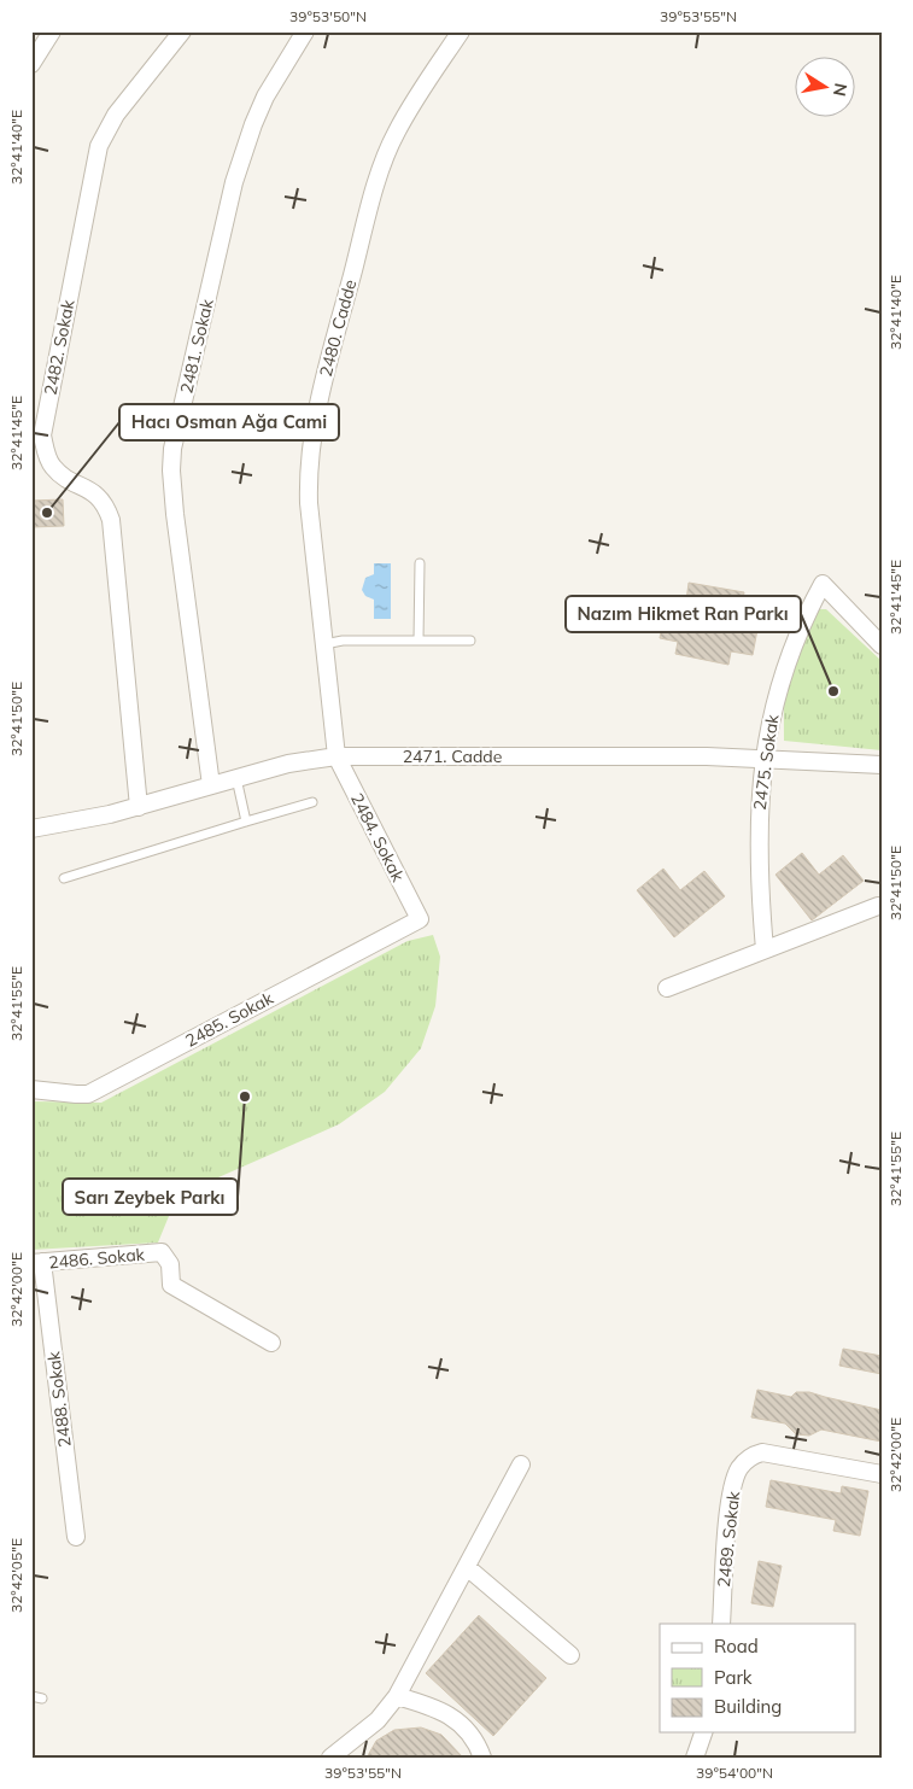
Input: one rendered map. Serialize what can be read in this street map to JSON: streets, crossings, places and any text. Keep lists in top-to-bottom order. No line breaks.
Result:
{"streets":{"street":["2480. Cadde","2481. Sokak","2482. Sokak","2471. Cadde","2475. Sokak","2484. Sokak","2485. Sokak","2486. Sokak","2488. Sokak","2489. Sokak"]},"crossings":[["2480. Cadde","2471. Cadde"],["2480. Cadde","2484. Sokak"],["2481. Sokak","2471. Cadde"],["2482. Sokak","2471. Cadde"],["2471. Cadde","2475. Sokak"],["2471. Cadde","2484. Sokak"],["2484. Sokak","2485. Sokak"],["2486. Sokak","2488. Sokak"]],"places":["Hacı Osman Ağa Cami","Nazım Hikmet Ran Parkı","Sarı Zeybek Parkı"],"legend":["Road","Park","Building"],"north":"right","coordinates":["39°53'50\"N","39°53'55\"N","32°41'40\"E","32°41'45\"E","32°41'50\"E","32°41'55\"E","32°42'00\"E","32°42'05\"E","39°54'00\"N"]}
